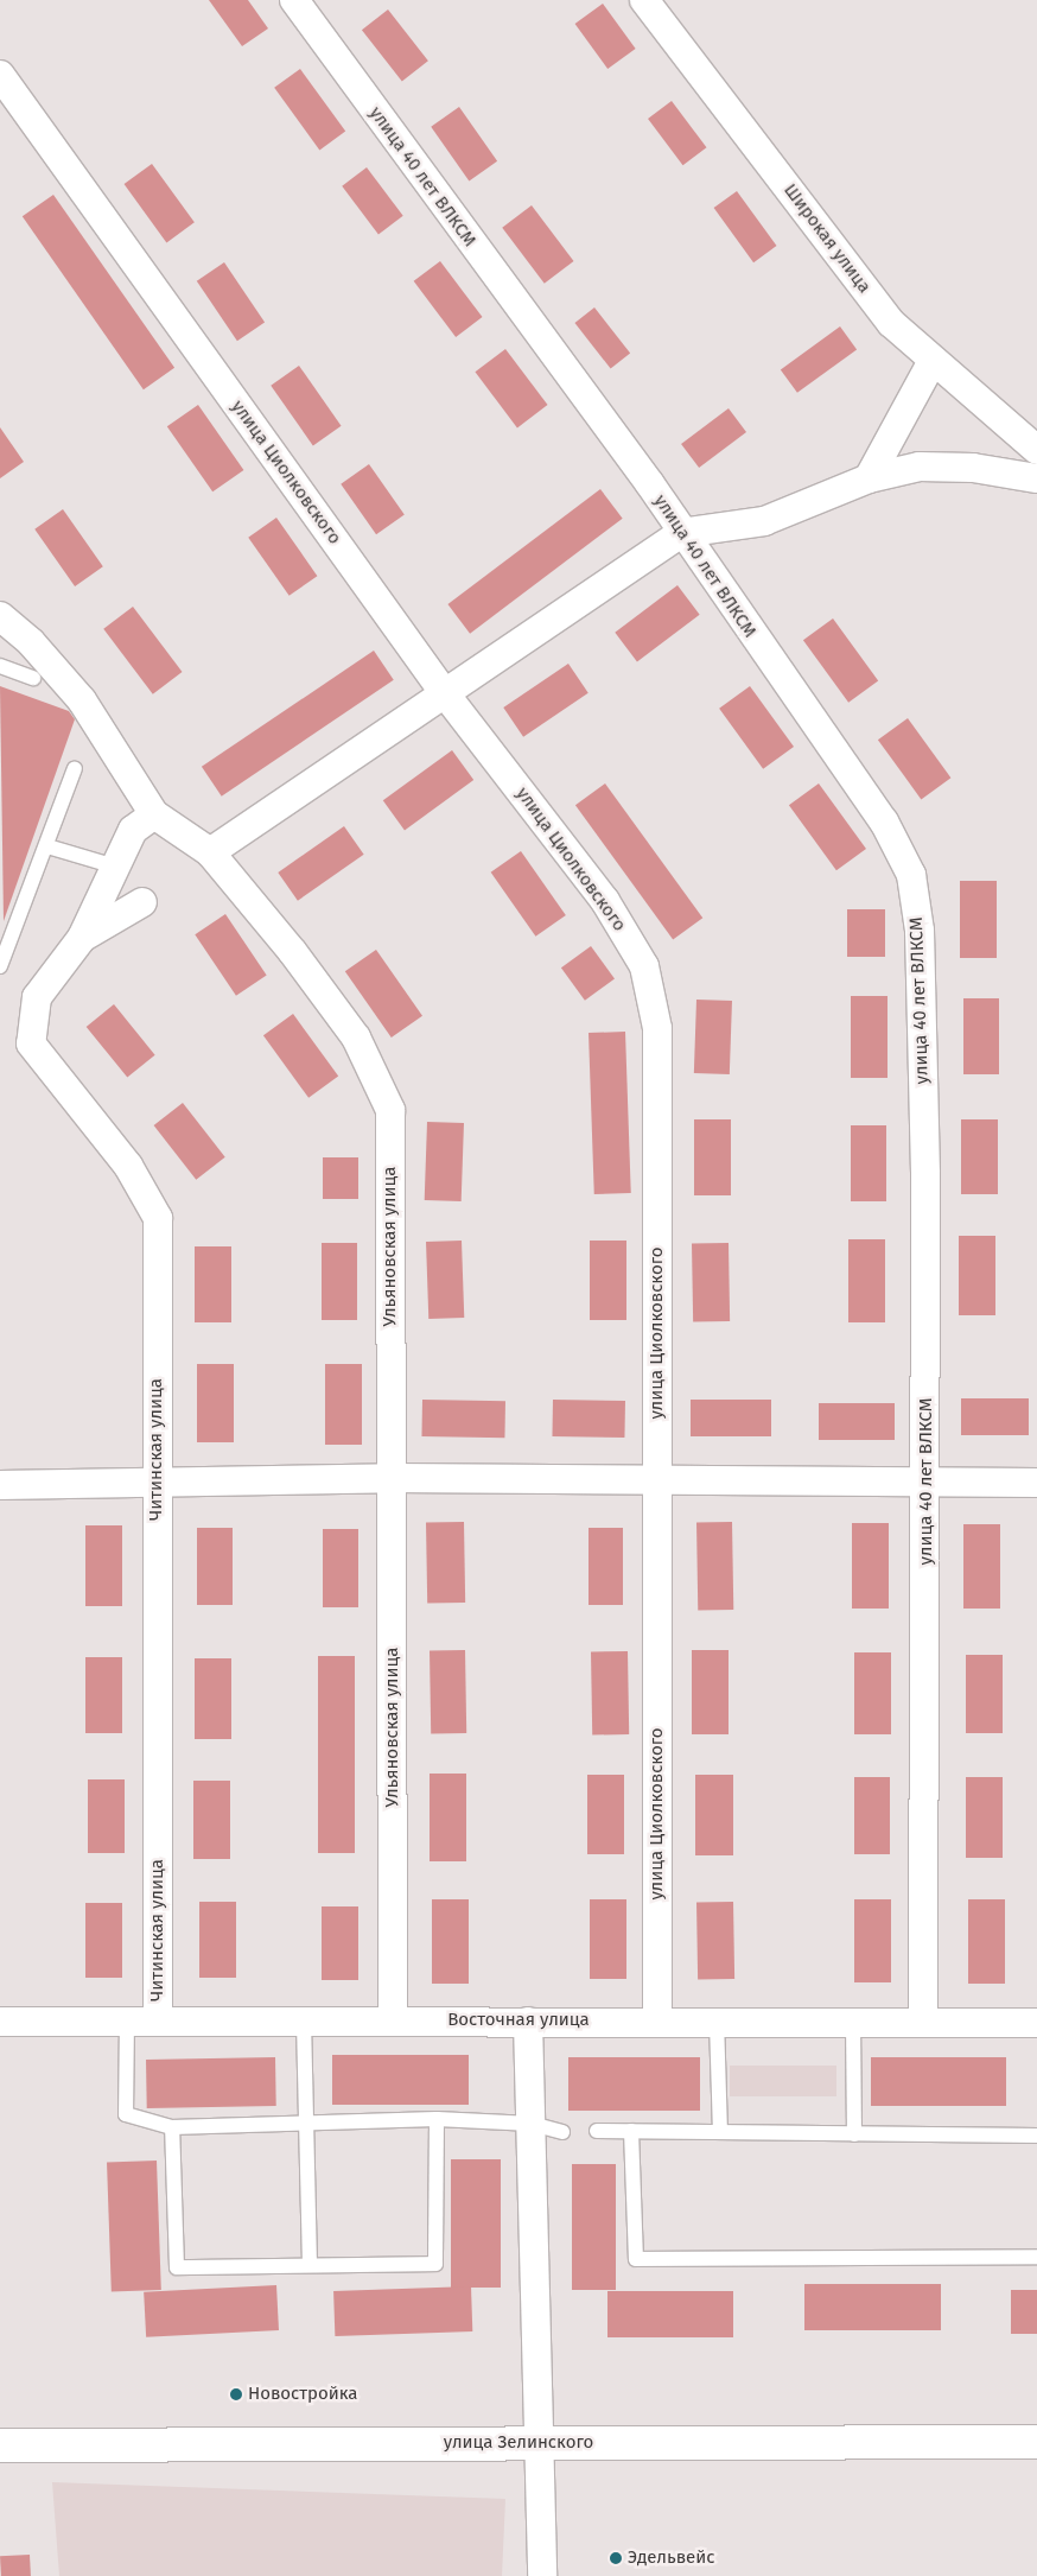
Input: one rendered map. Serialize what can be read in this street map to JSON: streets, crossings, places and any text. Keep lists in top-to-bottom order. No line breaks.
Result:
{"streets":{"main road":["улица Зелинского"],"street":["улица 40 лет ВЛКСМ","Широкая улица","улица Циолковского","Ульяновская улица","Читинская улица","Восточная улица"]},"crossings":[["улица 40 лет ВЛКСМ","Восточная улица"],["улица Циолковского","Восточная улица"],["Ульяновская улица","Восточная улица"],["Читинская улица","Восточная улица"]],"places":["Новостройка","Эдельвейс"]}
